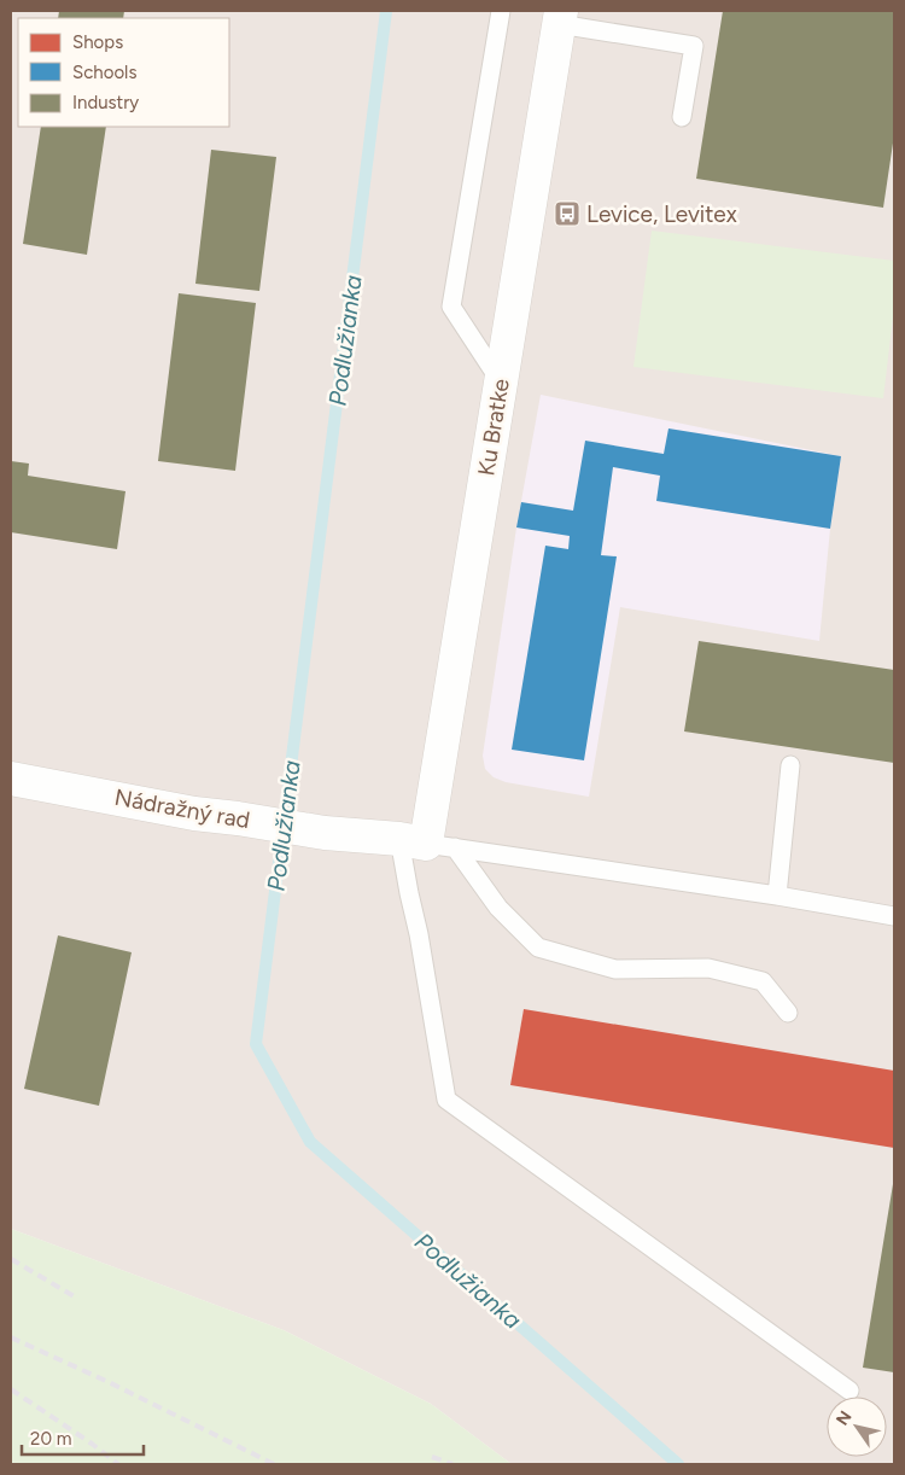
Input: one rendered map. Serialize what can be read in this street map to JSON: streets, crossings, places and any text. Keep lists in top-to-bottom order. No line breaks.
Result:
{"streets":{"street":["Ku Bratke","Nádražný rad"]},"crossings":[["Ku Bratke","Nádražný rad"]],"water":["Podlužianka"],"places":{"bus stop":["Levice, Levitex"]},"legend":["Shops","Schools","Industry"],"scale_bar":"20 m","north":"top left"}
